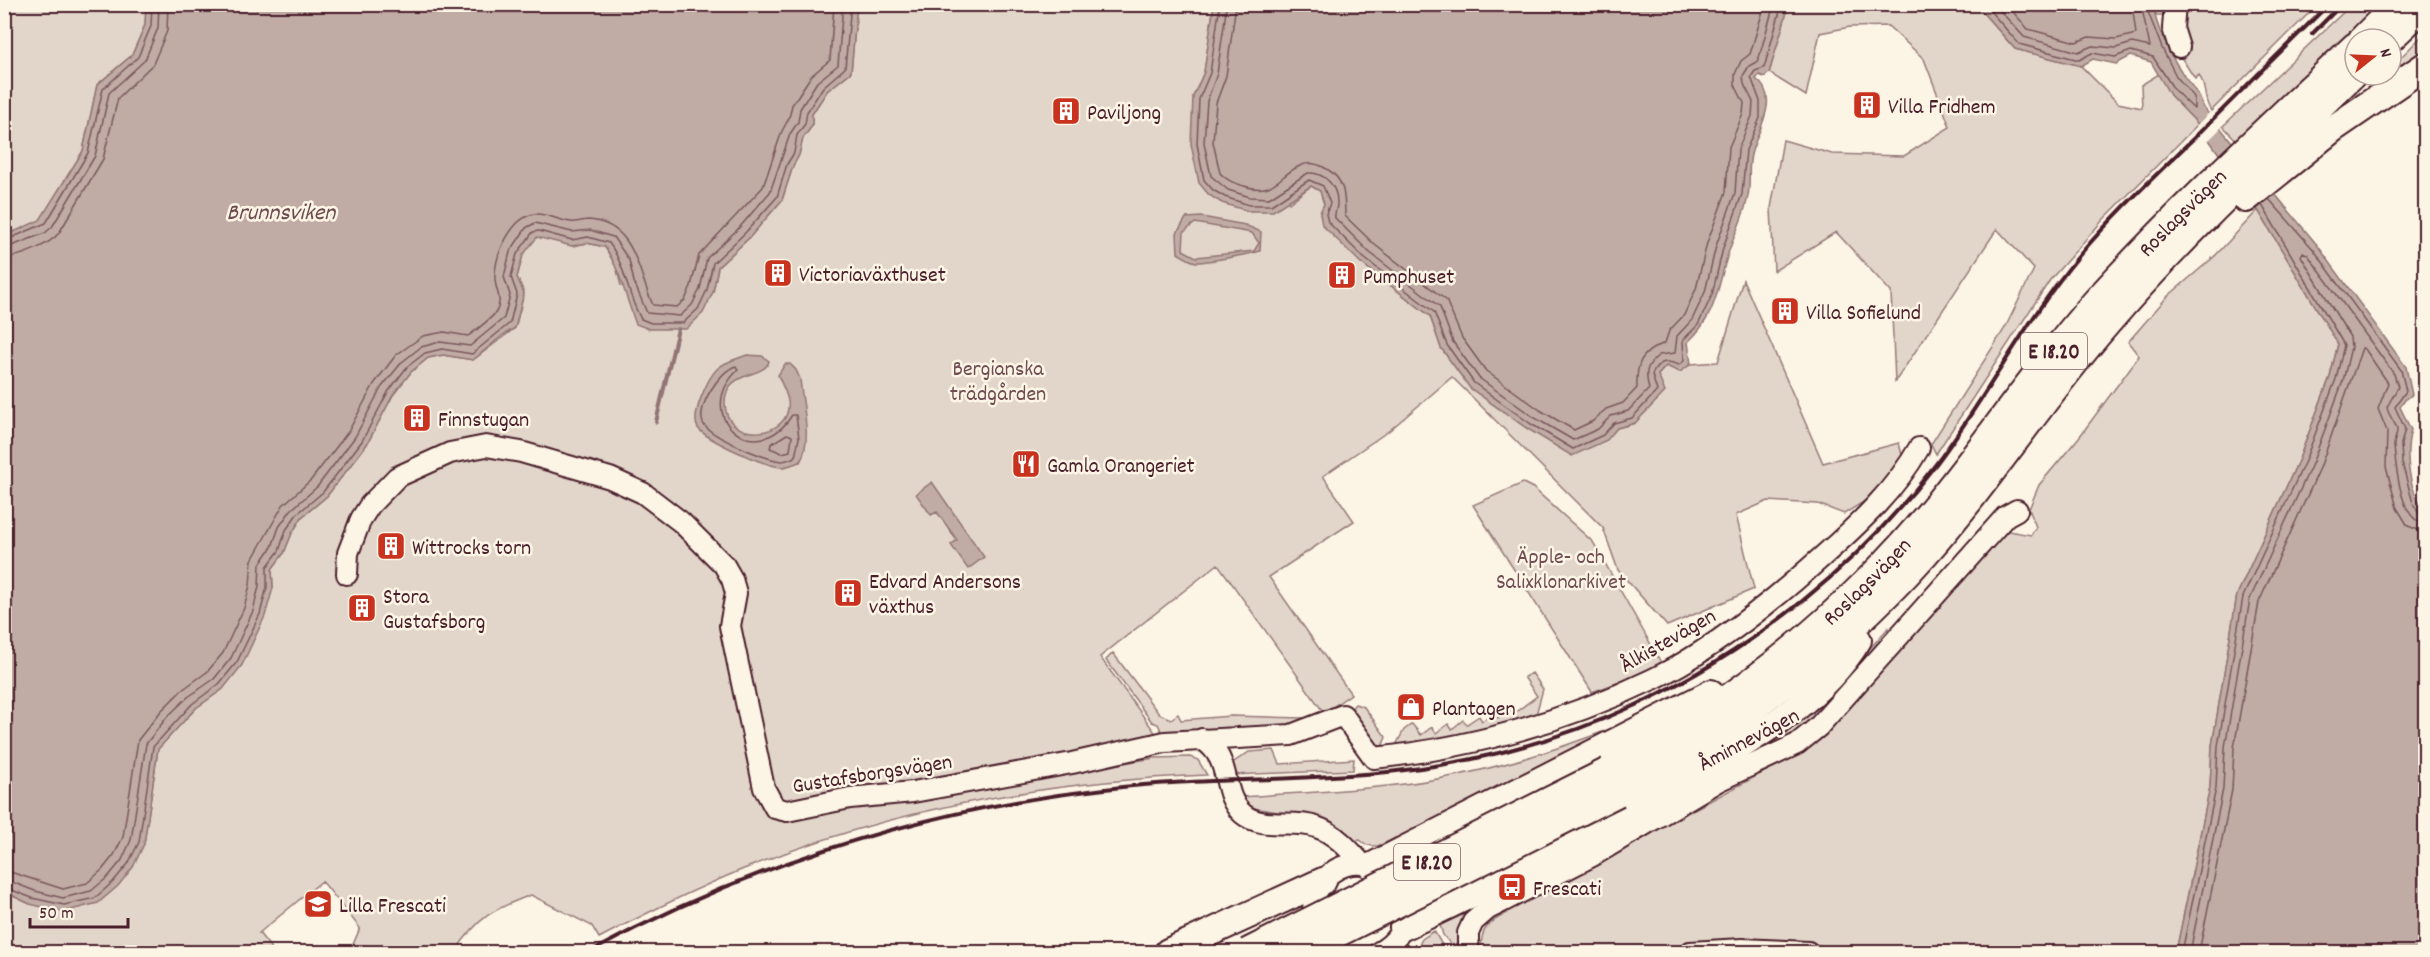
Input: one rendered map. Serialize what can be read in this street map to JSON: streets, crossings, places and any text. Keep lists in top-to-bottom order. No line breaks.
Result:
{"streets":{"main road":["Roslagsvägen","E 18.20"],"street":["Ålkistevägen","Åminnevägen","Gustafsborgsvägen"]},"crossings":[["Ålkistevägen","Gustafsborgsvägen"]],"water":["Brunnsviken"],"parks":["Bergianska trädgården","Äpple- och Salixklonarkivet"],"places":{"building":["Villa Fridhem","Paviljong","Victoriaväxthuset","Pumphuset","Villa Sofielund","Finnstugan","Wittrocks torn","Edvard Andersons växthus","Stora Gustafsborg"],"restaurant":["Gamla Orangeriet"],"shop":["Plantagen"],"bus stop":["Frescati"],"school or university":["Lilla Frescati"]},"scale_bar":"50 m","north":"right"}
